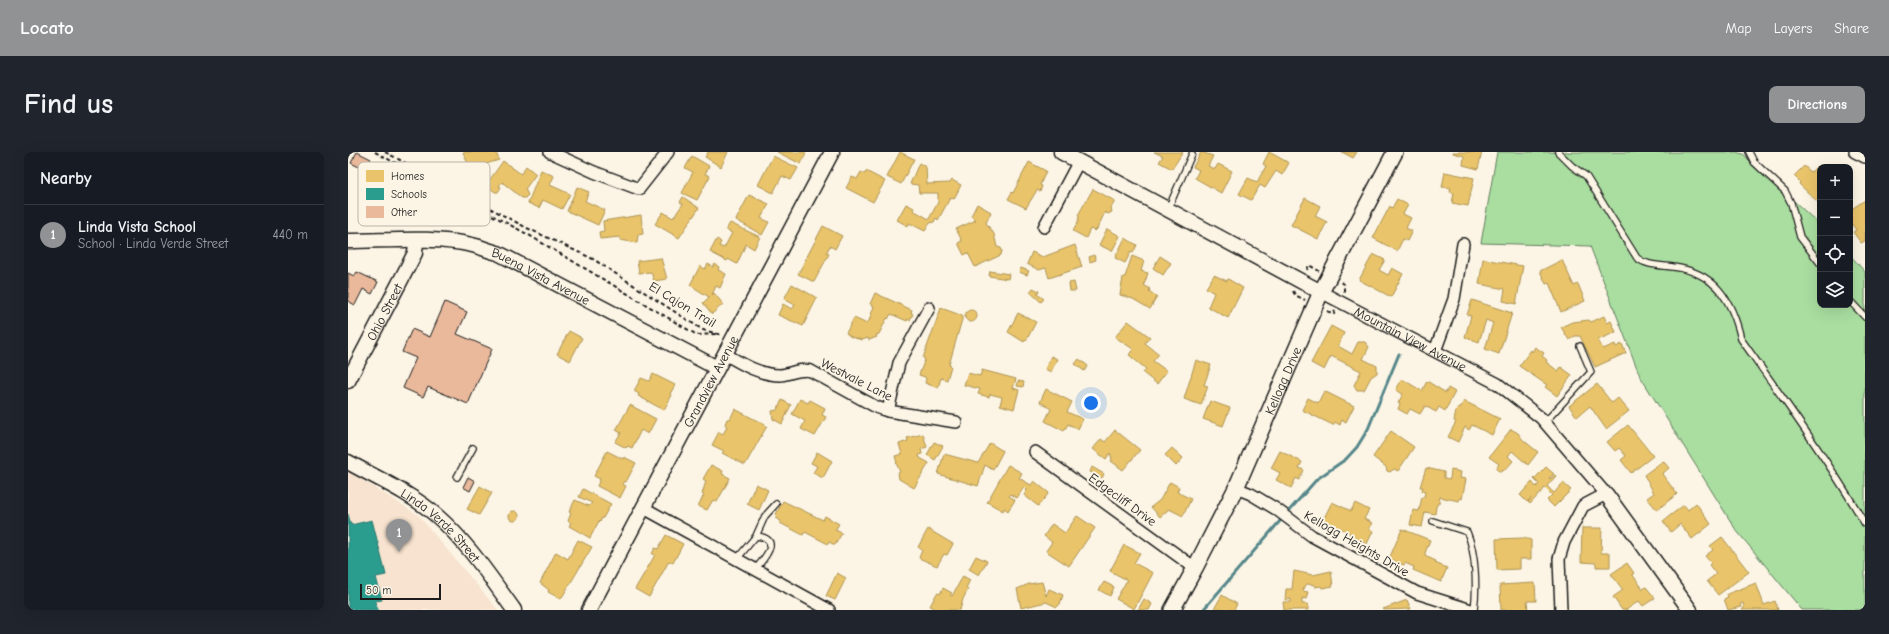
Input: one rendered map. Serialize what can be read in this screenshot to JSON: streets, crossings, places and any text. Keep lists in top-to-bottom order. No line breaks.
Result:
{"streets":{"main road":["Kellogg Drive"],"street":["Buena Vista Avenue","Ohio Street","Mountain View Avenue","Westvale Lane","Grandview Avenue","Edgecliff Drive","Linda Verde Street","Kellogg Heights Drive"],"path":["El Cajon Trail"]},"crossings":[["Buena Vista Avenue","Ohio Street"],["Buena Vista Avenue","Grandview Avenue"],["Mountain View Avenue","Kellogg Drive"],["Westvale Lane","Grandview Avenue"],["Kellogg Drive","Edgecliff Drive"],["Kellogg Drive","Kellogg Heights Drive"]],"legend":["Homes","Schools","Other"],"scale_bar":"50 m","page":{"header":"Locato","nav":["Map","Layers","Share"],"buttons":"Directions","title":"Find us","heading":"Nearby","map_buttons":["+","−"],"list":[{"mark":"1","name":"Linda Vista School","note":"School · Linda Verde Street","value":"440 m"}],"pins":"1","scale":"50 m"}}
